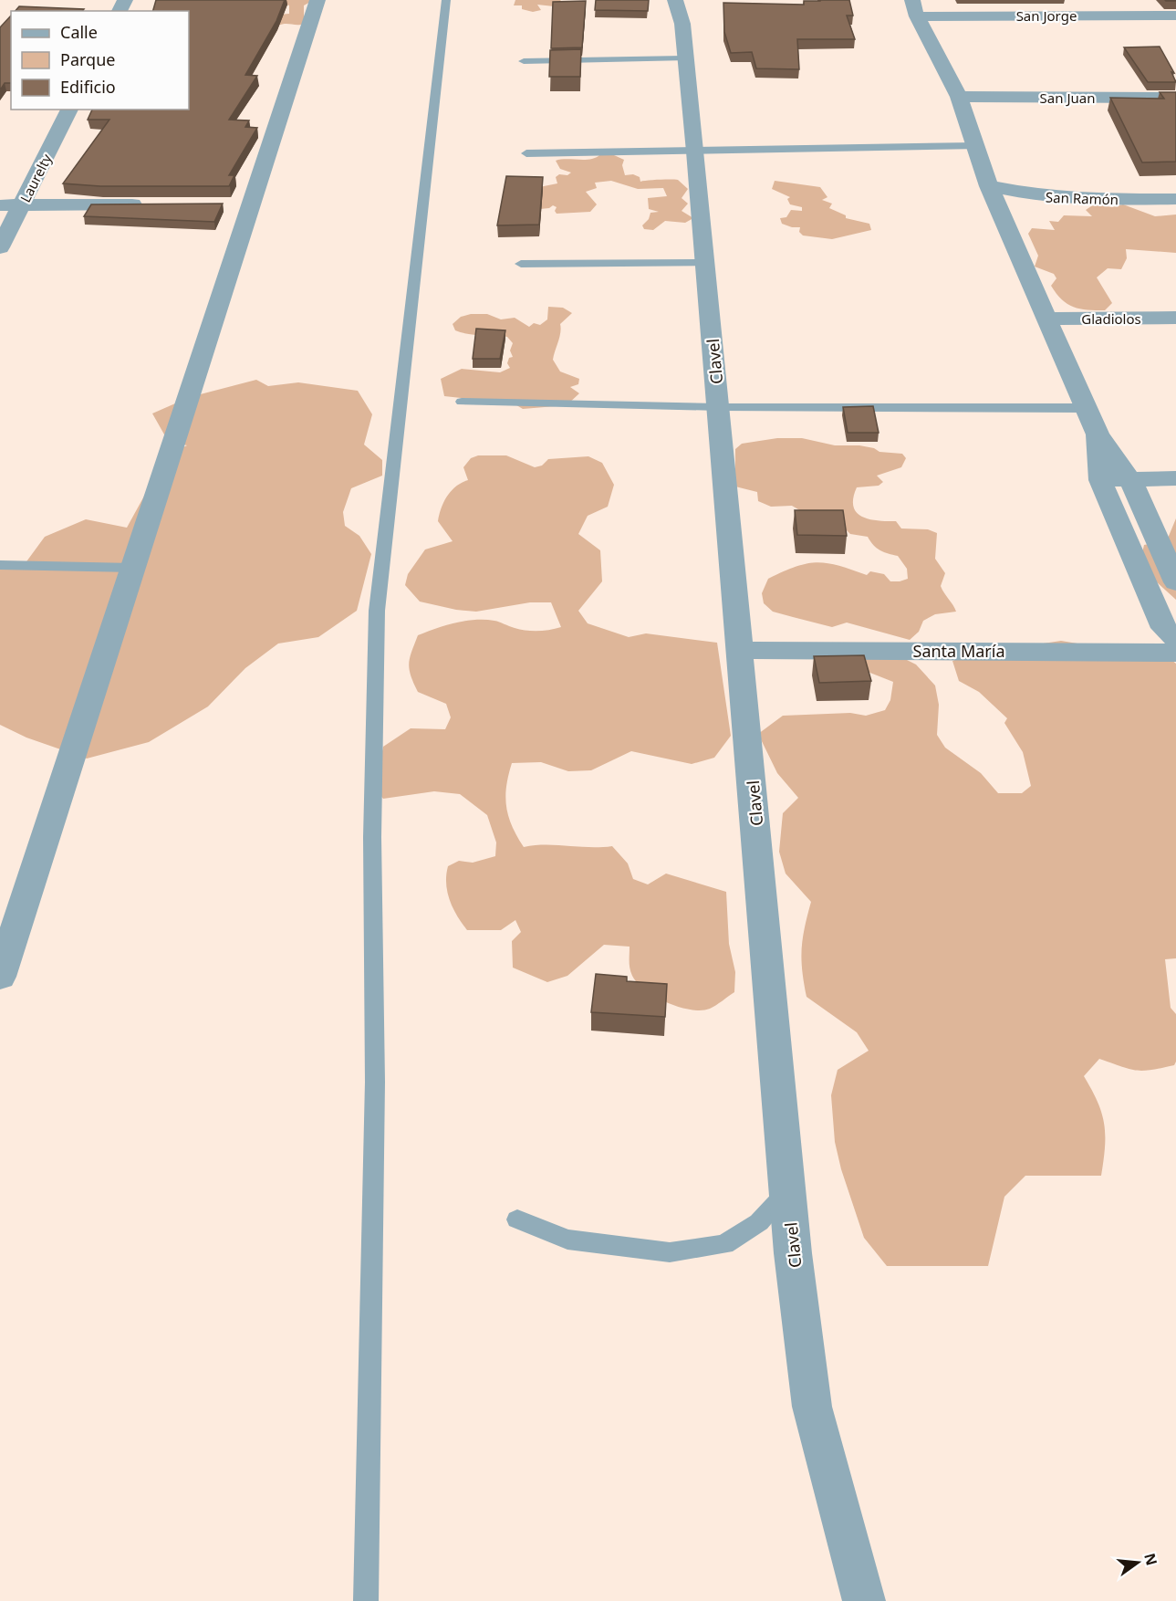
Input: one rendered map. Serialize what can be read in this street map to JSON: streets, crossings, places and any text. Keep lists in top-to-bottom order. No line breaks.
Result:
{"streets":{"street":["San Jorge","San Juan","Laurelty","San Ramón","Gladiolos","Clavel","Santa María"]},"crossings":[["Clavel","Santa María"]],"legend":["Calle","Parque","Edificio"],"north":"right"}
